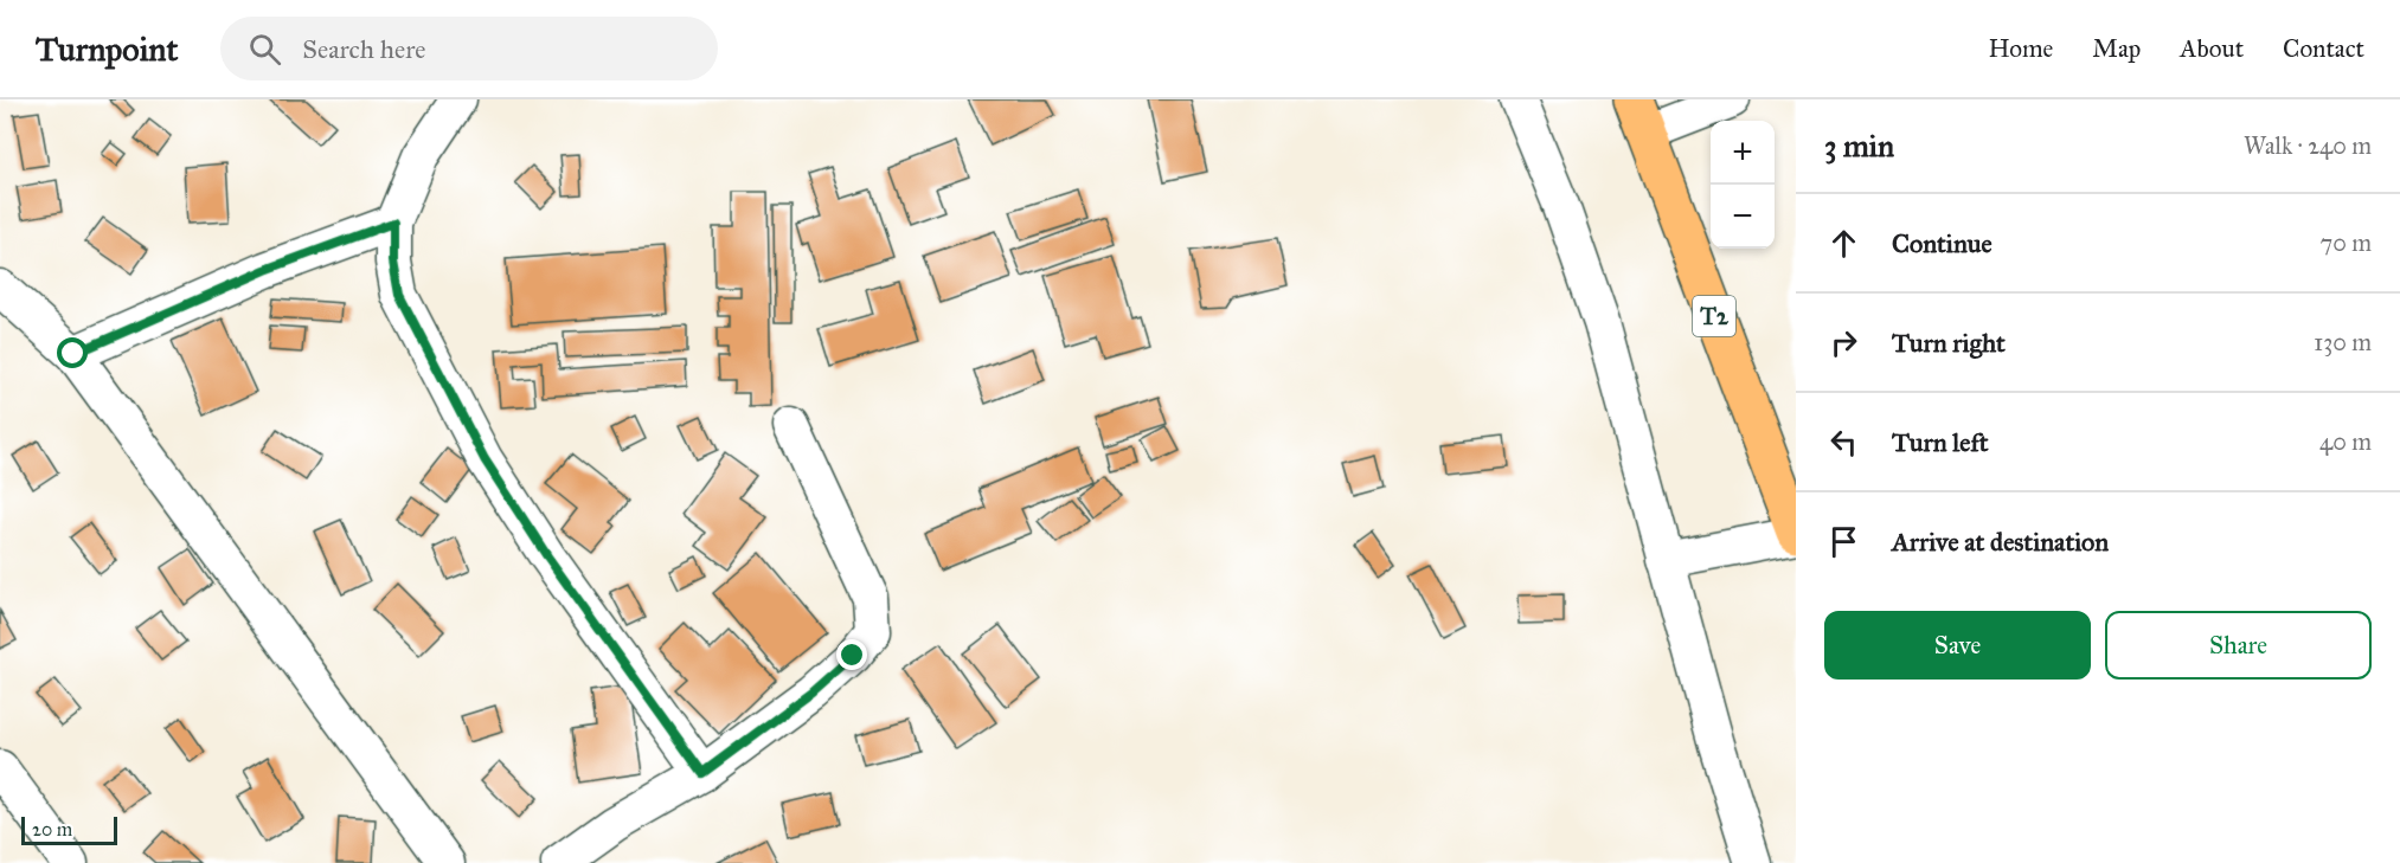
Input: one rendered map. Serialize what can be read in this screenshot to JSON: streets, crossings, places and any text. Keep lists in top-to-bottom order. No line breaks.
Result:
{"streets":{"highway":["T2"]},"scale_bar":"20 m","page":{"header":"Turnpoint","search":"Search here","nav":["Home","Map","About","Contact"],"heading":["3 min","Walk · 240 m"],"map_buttons":["+","−"],"list":[["Continue","70 m"],["Turn right","130 m"],["Turn left","40 m"],"Arrive at destination"],"buttons":["Save","Share"],"scale":"20 m"}}
